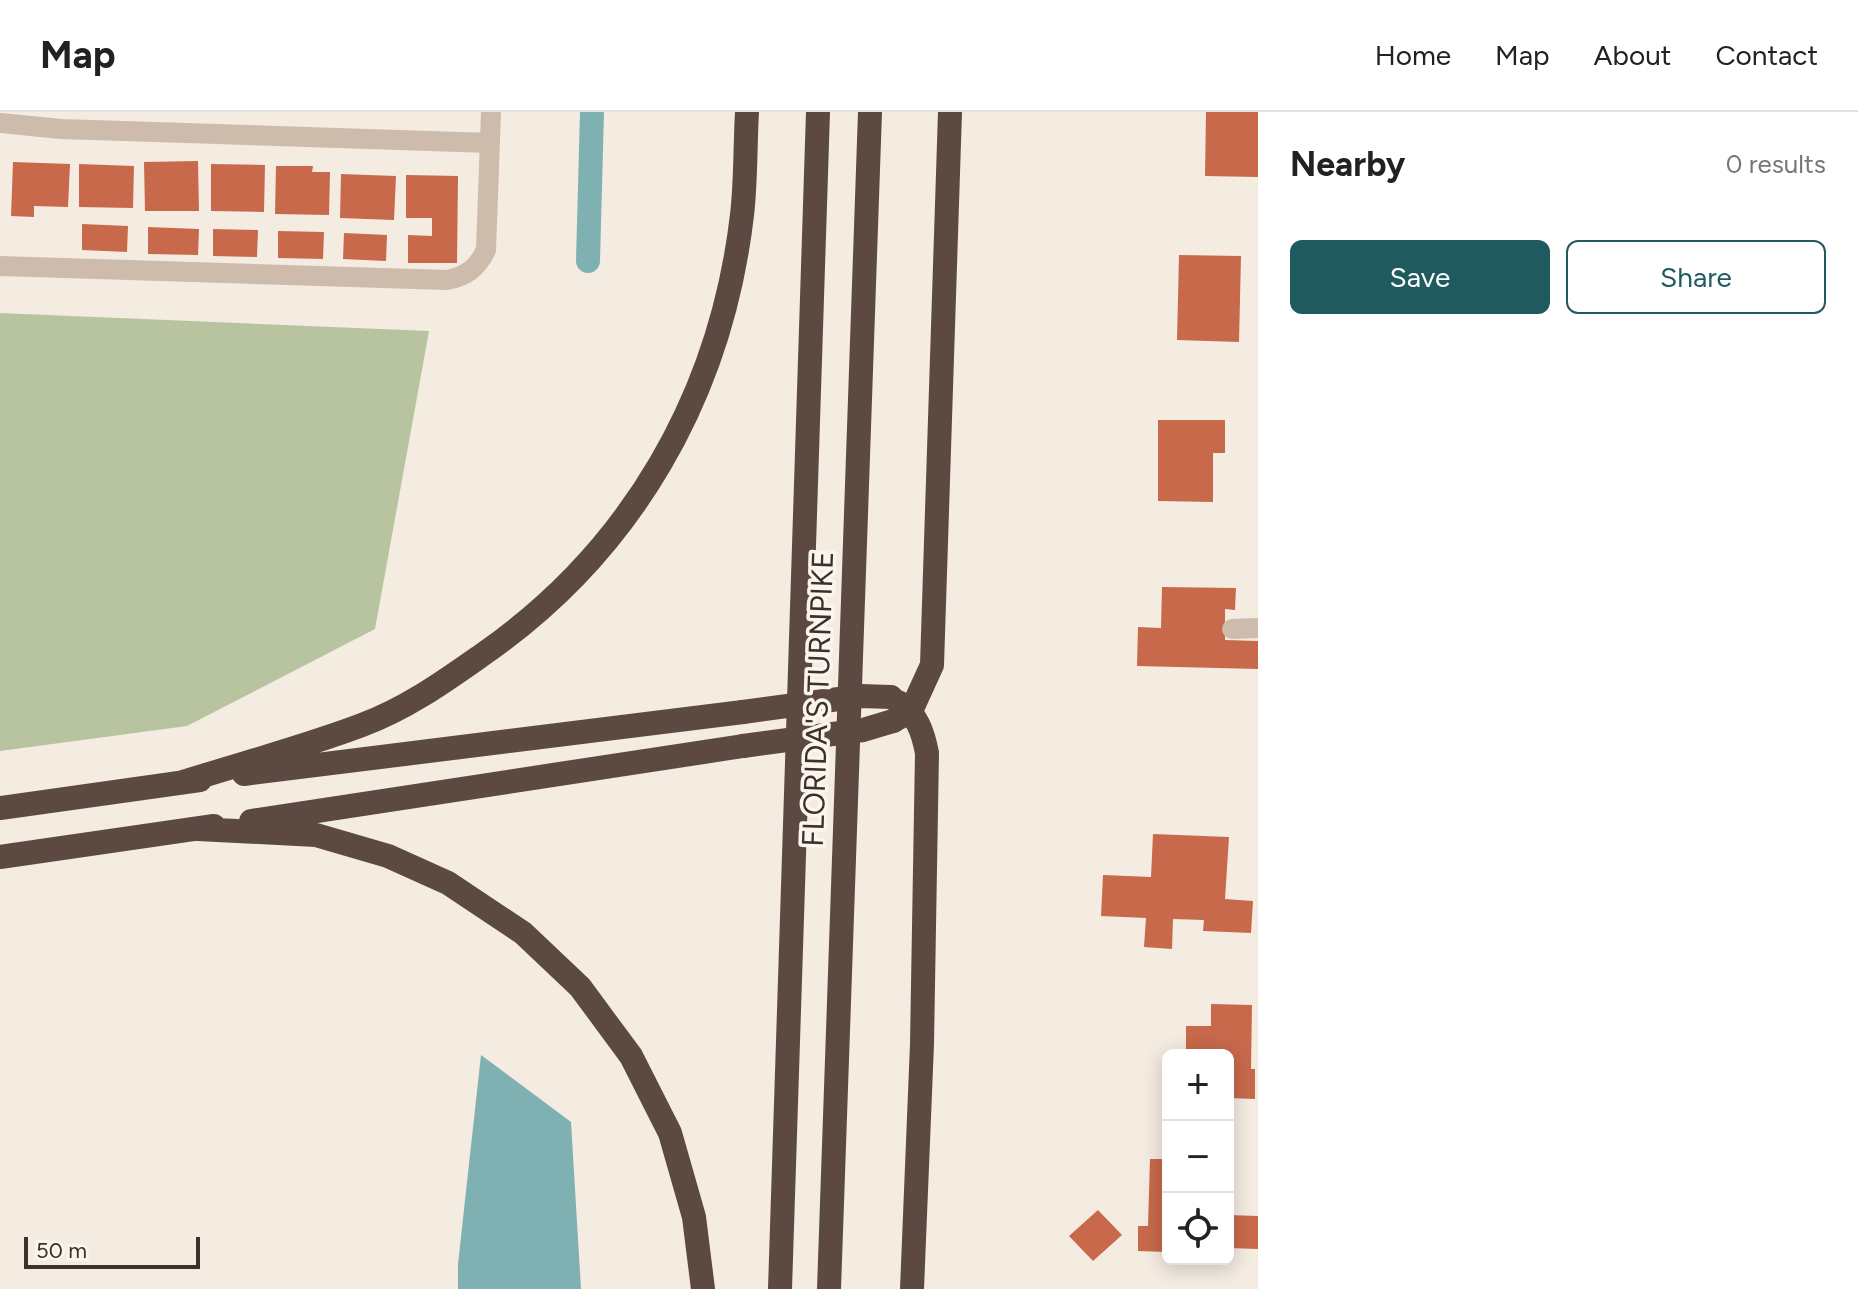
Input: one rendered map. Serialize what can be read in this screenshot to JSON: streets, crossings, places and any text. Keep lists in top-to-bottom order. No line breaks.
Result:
{"streets":{"highway":["FLORIDA'S TURNPIKE"]},"scale_bar":"50 m","page":{"header":"Map","nav":["Home","Map","About","Contact"],"heading":["Nearby","0 results"],"buttons":["Save","Share"],"map_buttons":["+","−"],"scale":"50 m"}}
